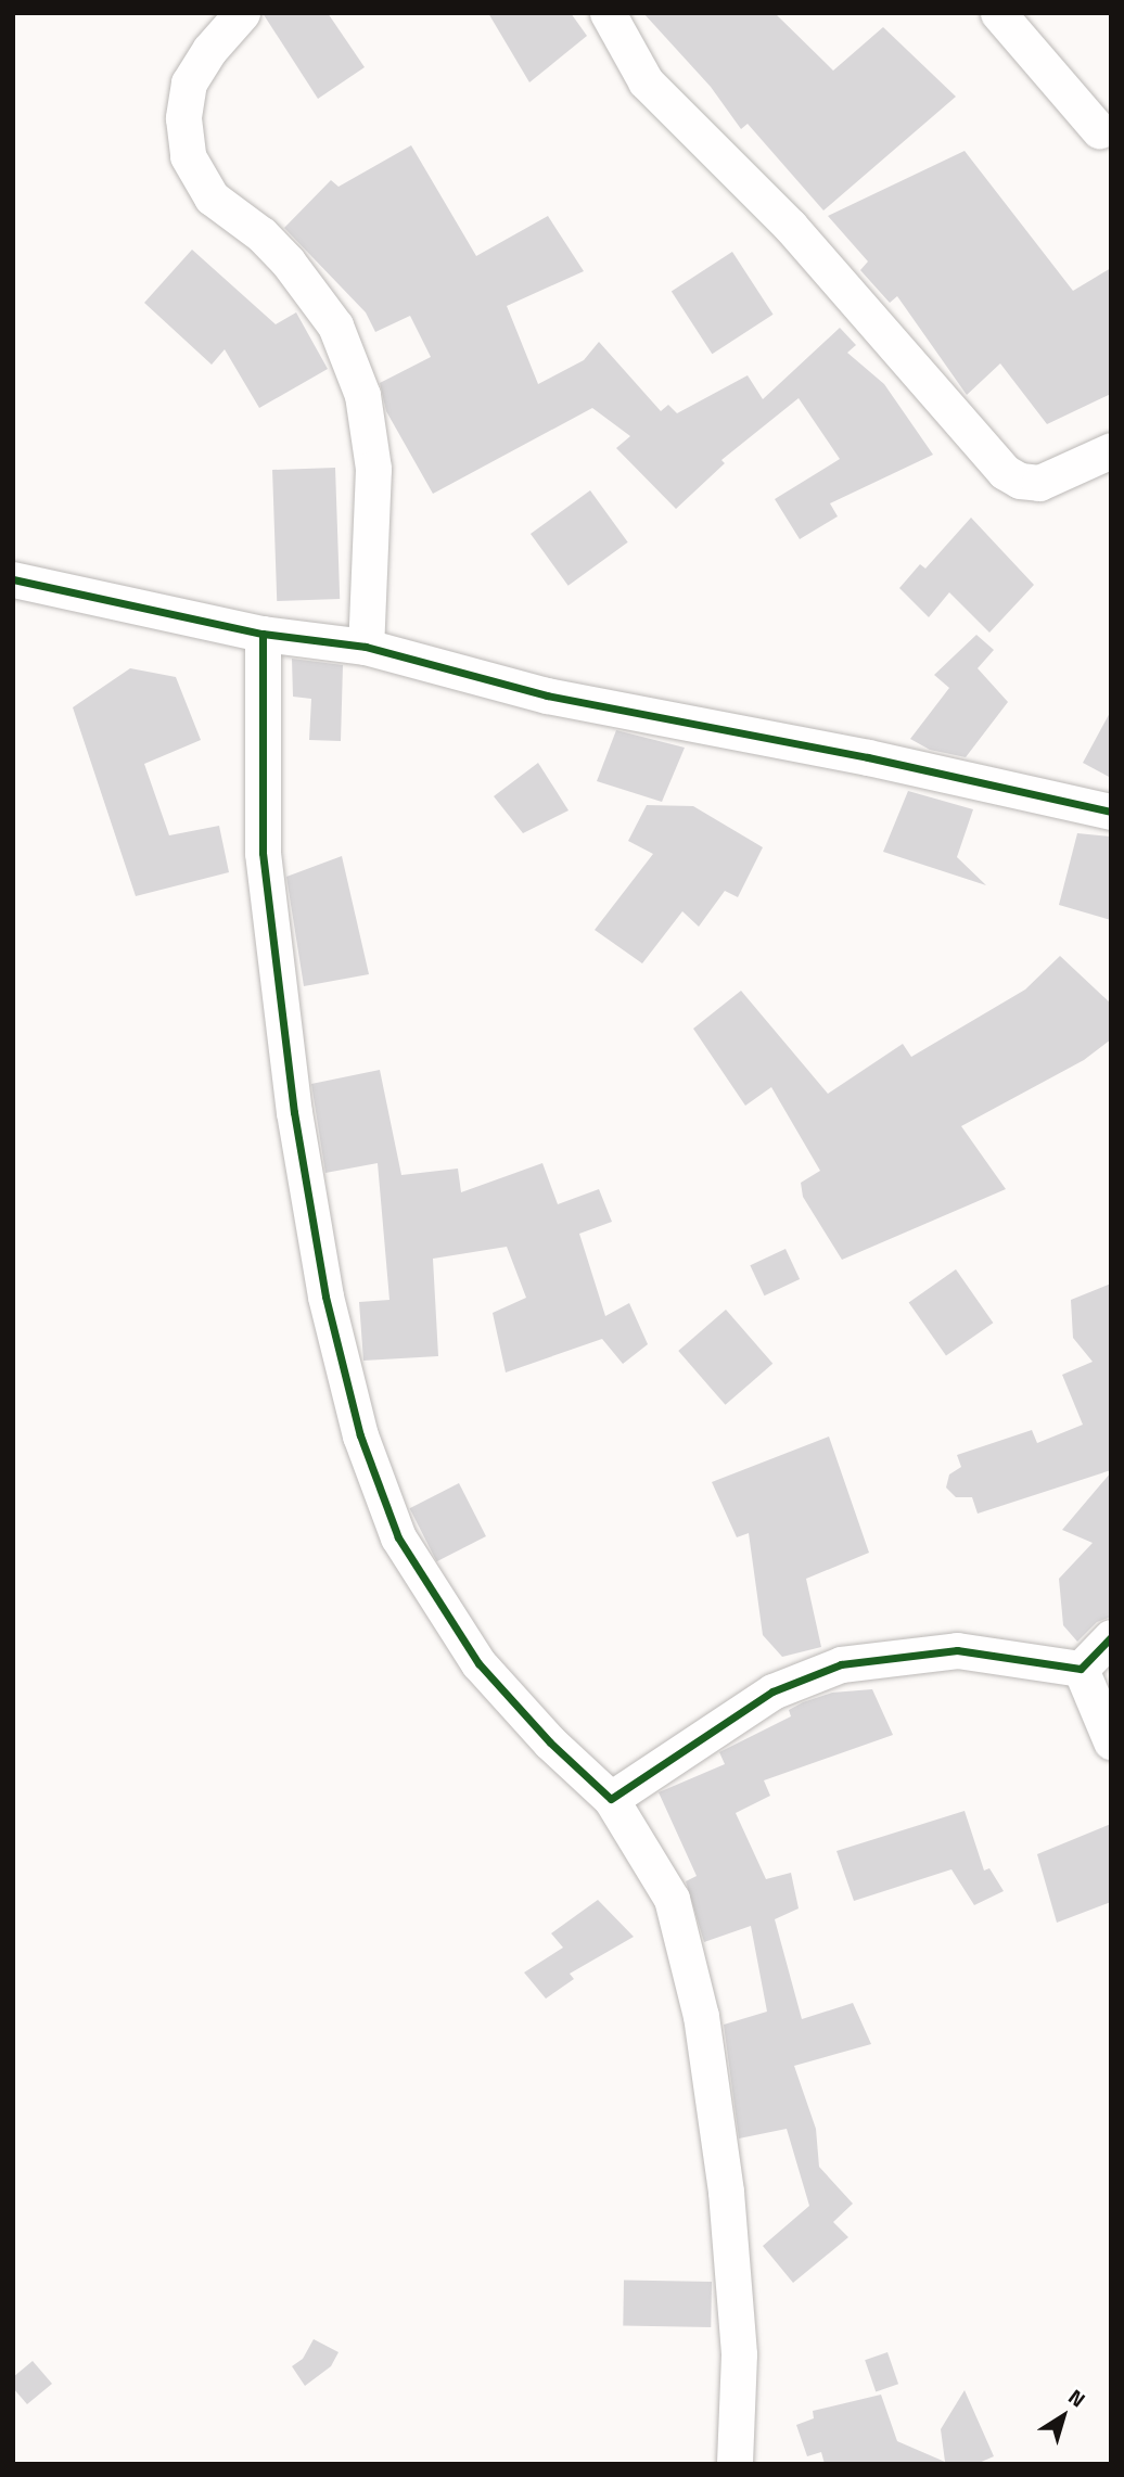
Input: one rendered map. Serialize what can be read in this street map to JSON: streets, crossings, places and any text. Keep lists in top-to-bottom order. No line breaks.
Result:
{"north":"top right"}
